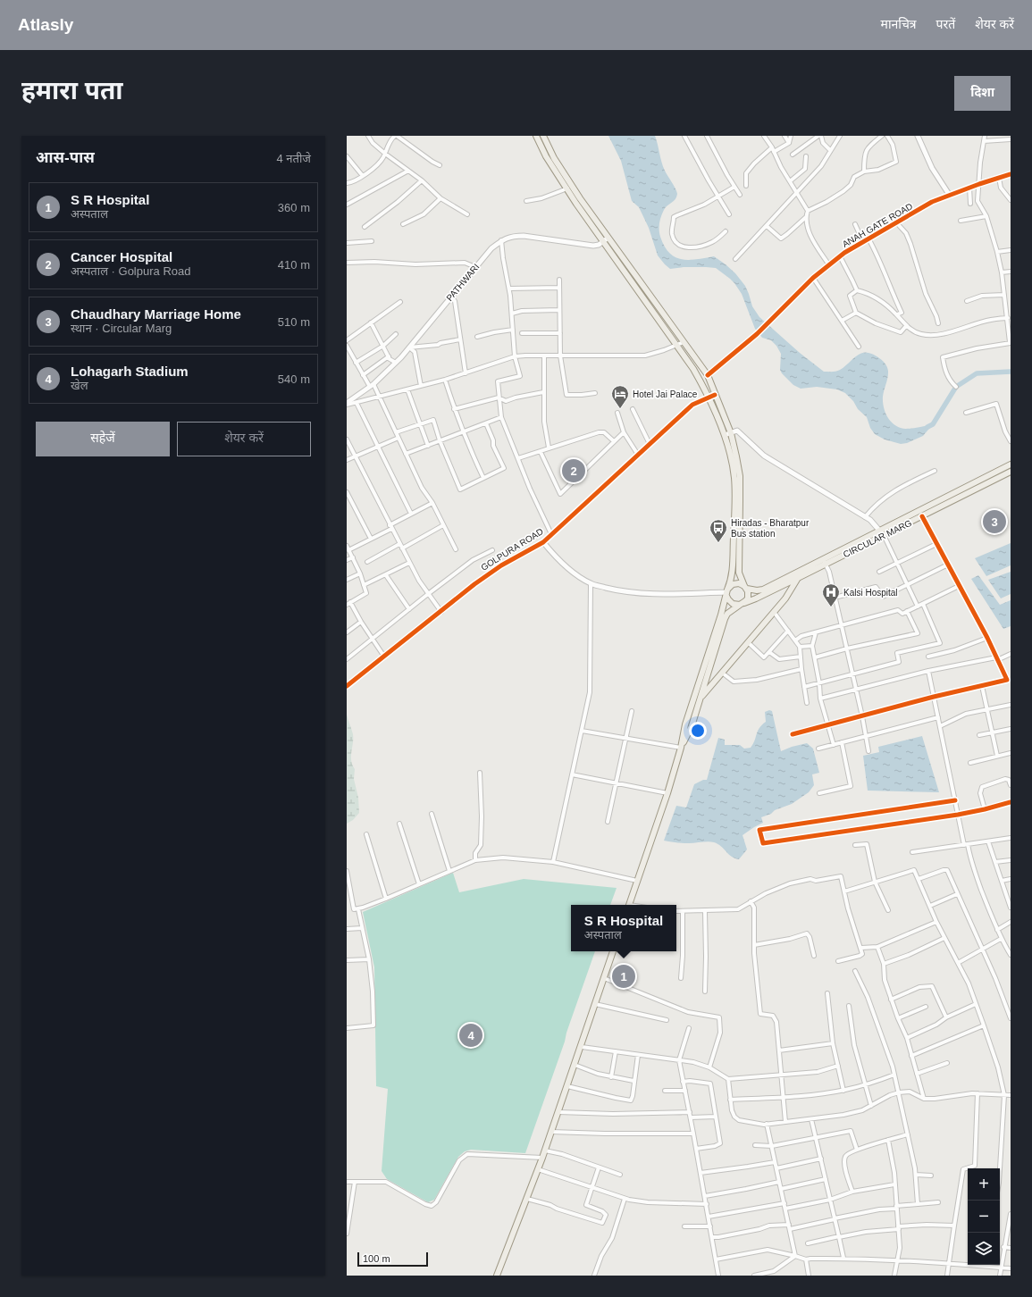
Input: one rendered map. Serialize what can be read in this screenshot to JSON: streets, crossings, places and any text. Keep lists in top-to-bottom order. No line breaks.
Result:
{"streets":{"main road":["CIRCULAR MARG"],"street":["ANAH GATE ROAD","PATHWARI","GOLPURA ROAD"]},"places":{"hotel":["Hotel Jai Palace"],"bus stop":["Hiradas - Bharatpur Bus station"],"hospital":["Kalsi Hospital"]},"scale_bar":"100 m","page":{"header":"Atlasly","nav":["मानचित्र","परतें","शेयर करें"],"buttons":["दिशा",["सहेजें","शेयर करें"]],"title":"हमारा पता","heading":["आस-पास","4 नतीजे"],"list":[{"mark":"1","name":"S R Hospital","note":"अस्पताल","value":"360 m"},{"mark":"2","name":"Cancer Hospital","note":"अस्पताल · Golpura Road","value":"410 m"},{"mark":"3","name":"Chaudhary Marriage Home","note":"स्थान · Circular Marg","value":"510 m"},{"mark":"4","name":"Lohagarh Stadium","note":"खेल","value":"540 m"}],"pins":["2","3","1","4"],"popup":["S R Hospital","अस्पताल"],"map_buttons":["+","−"],"scale":"100 m"}}
